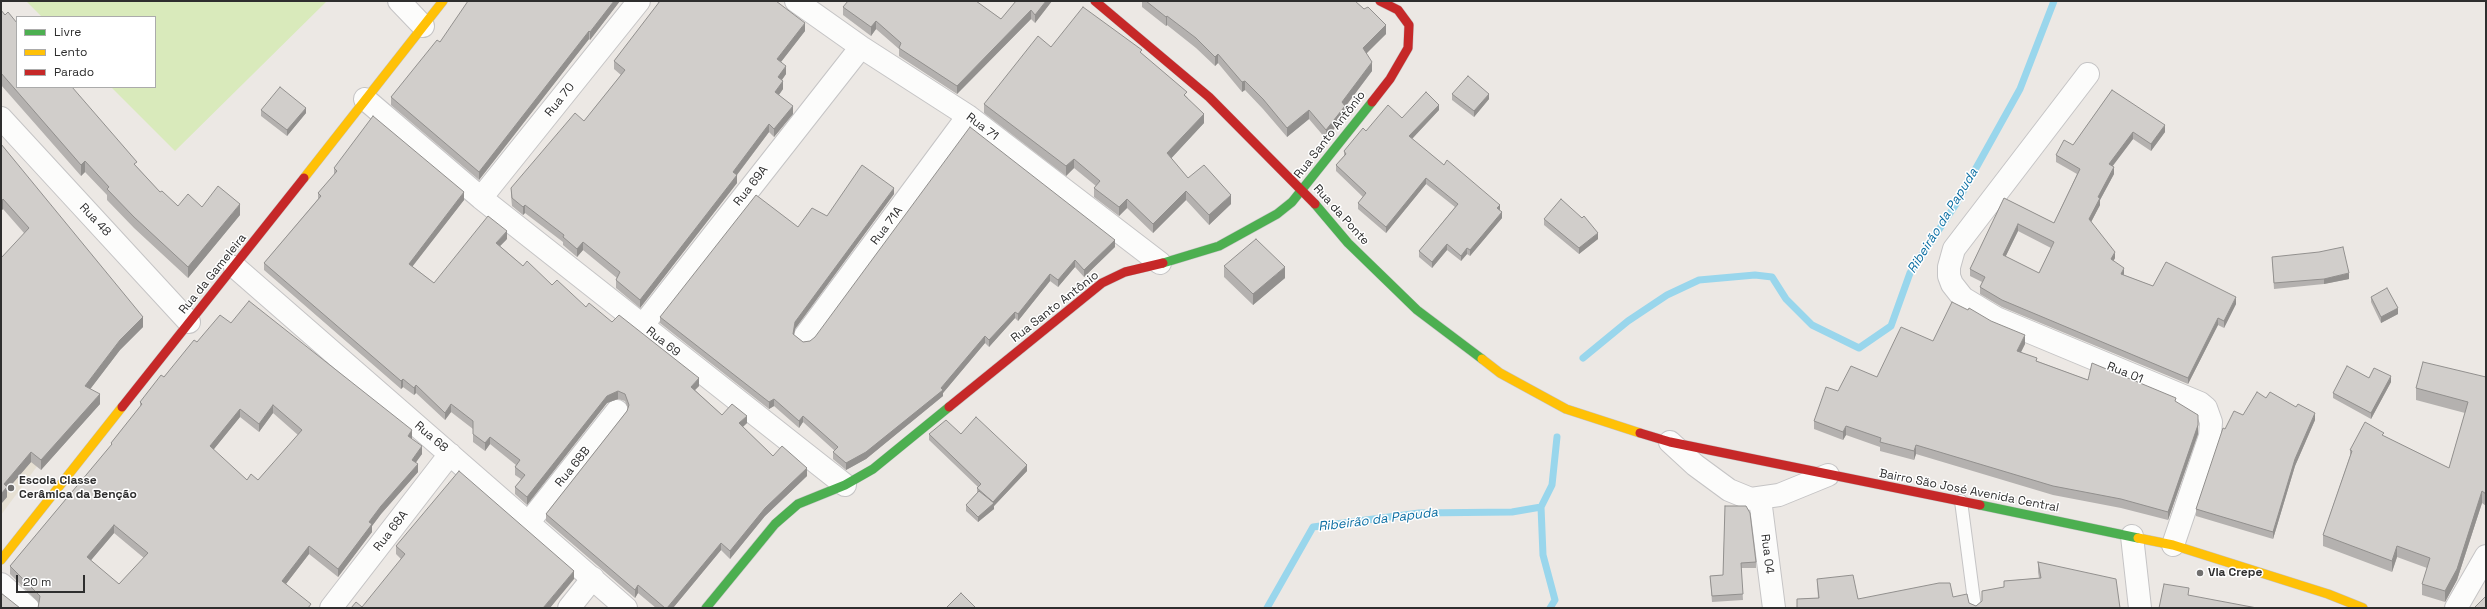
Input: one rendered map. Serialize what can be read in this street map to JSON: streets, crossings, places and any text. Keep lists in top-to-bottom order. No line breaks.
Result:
{"streets":{"street":["Rua 70","Rua 71","Rua Santo Antônio","Rua 69A","Rua da Ponte","Rua 48","Rua 71A","Rua da Gameleira","Rua 69","Rua 01","Rua 68","Rua 68B","Bairro São José Avenida Central","Rua 68A","Rua 04"]},"crossings":[["Rua 70","Rua 69"],["Rua 71","Rua Santo Antônio"],["Rua 71","Rua 69A"],["Rua 71","Rua 71A"],["Rua Santo Antônio","Rua da Ponte"],["Rua Santo Antônio","Rua 69"],["Rua 69A","Rua 69"],["Rua da Ponte","Bairro São José Avenida Central"],["Rua 48","Rua da Gameleira"],["Rua da Gameleira","Rua 69"],["Rua da Gameleira","Rua 68"],["Rua 01","Bairro São José Avenida Central"],["Rua 68","Rua 68B"],["Rua 68","Rua 68A"]],"water":["Ribeirão da Papuda"],"places":["Escola Classe Cerâmica da Benção","Via Crepe"],"legend":["Livre","Lento","Parado"],"scale_bar":"20 m"}
